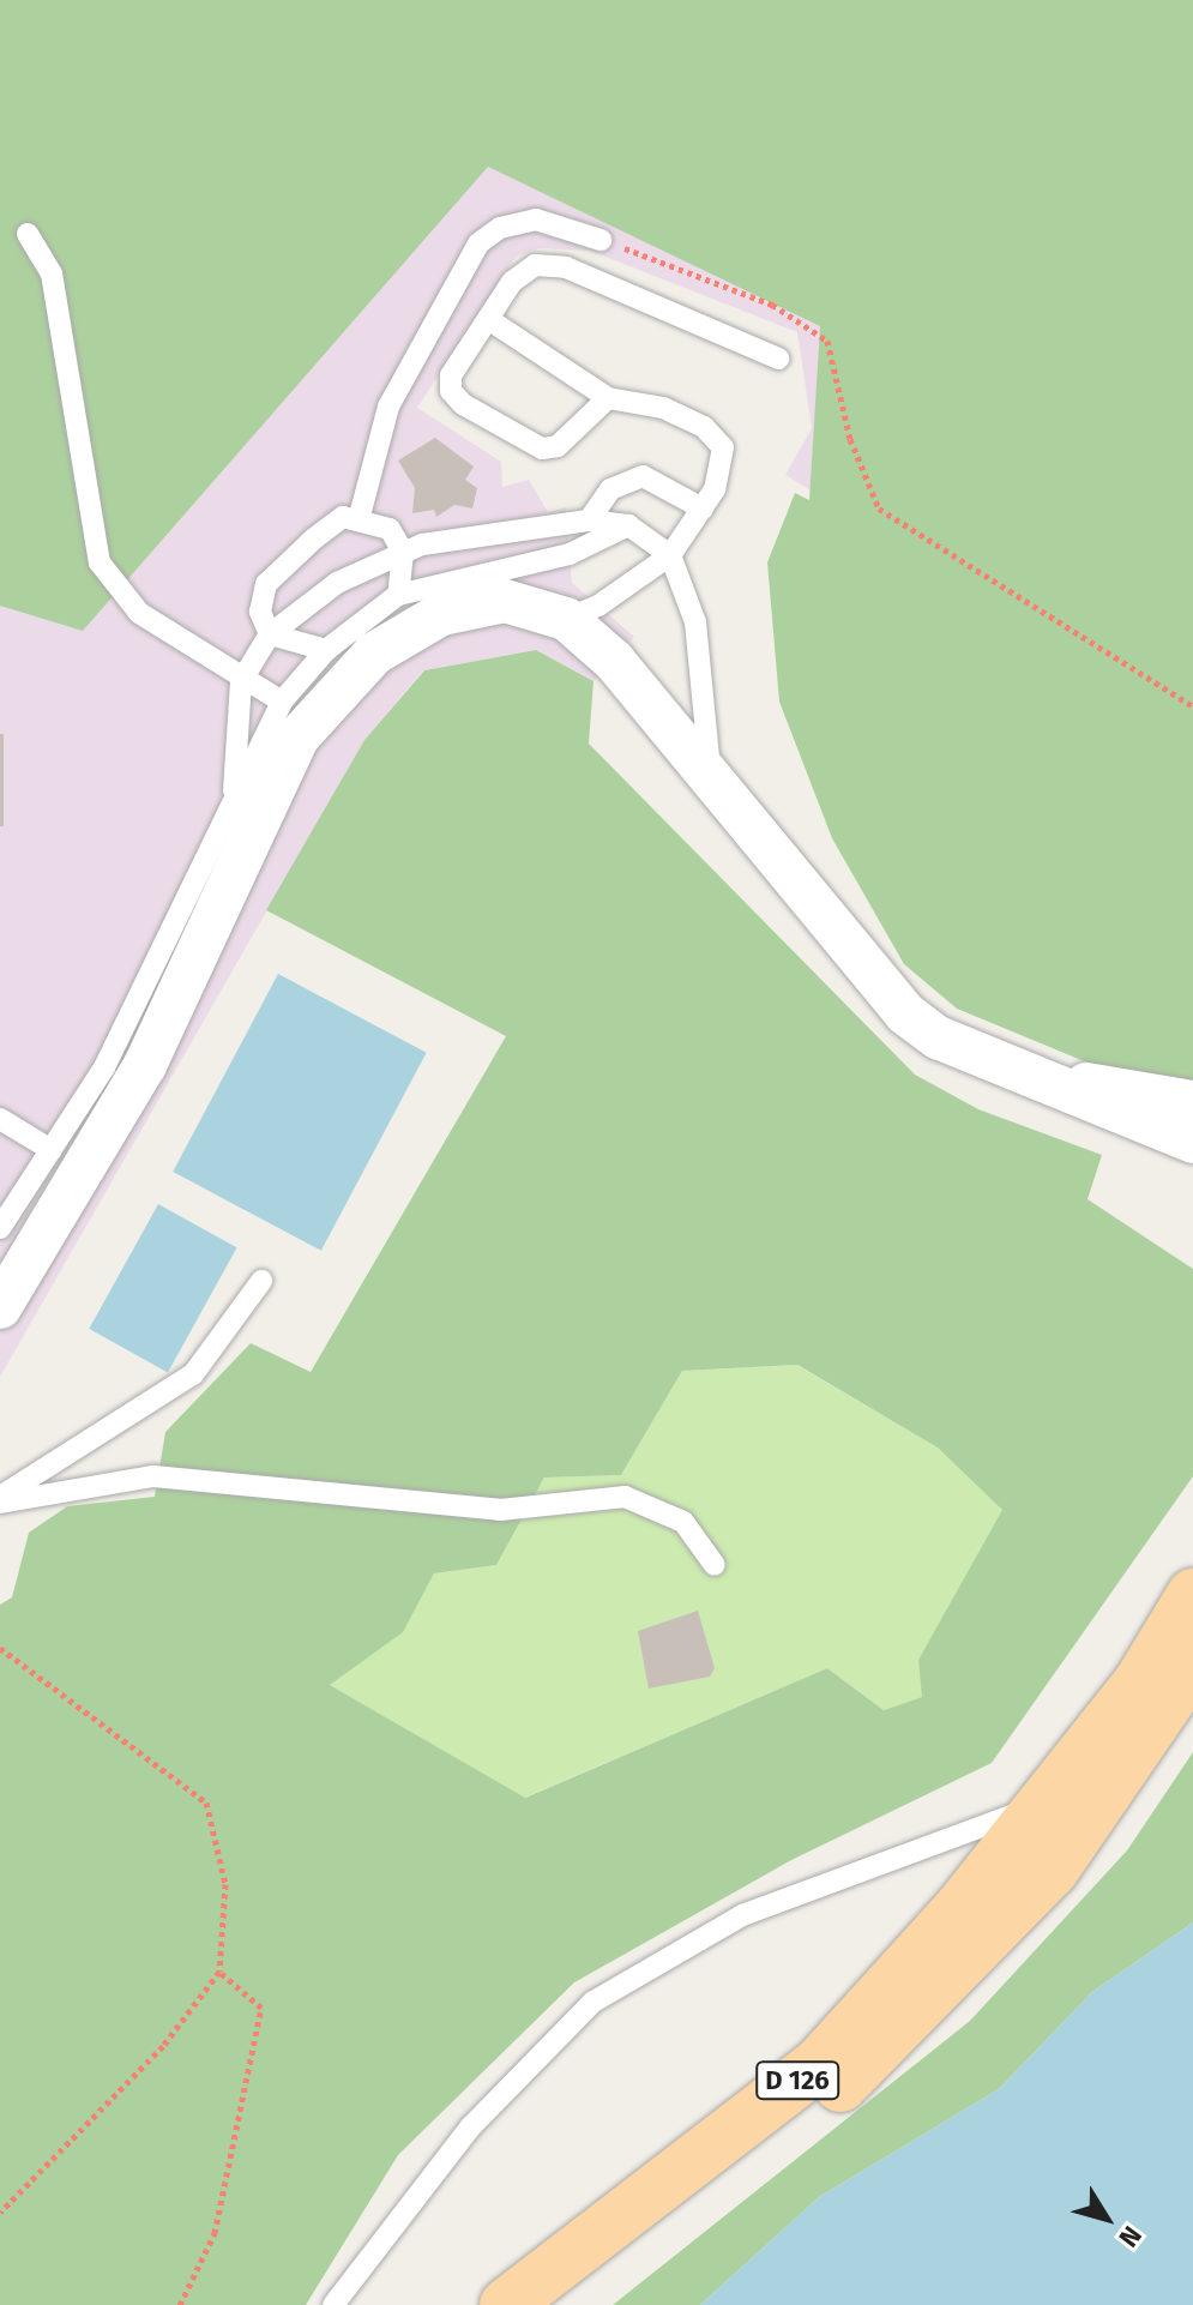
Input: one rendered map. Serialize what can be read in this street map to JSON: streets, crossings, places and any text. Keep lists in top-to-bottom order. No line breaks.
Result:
{"streets":{"main road":["D 126"]},"north":"bottom right"}
